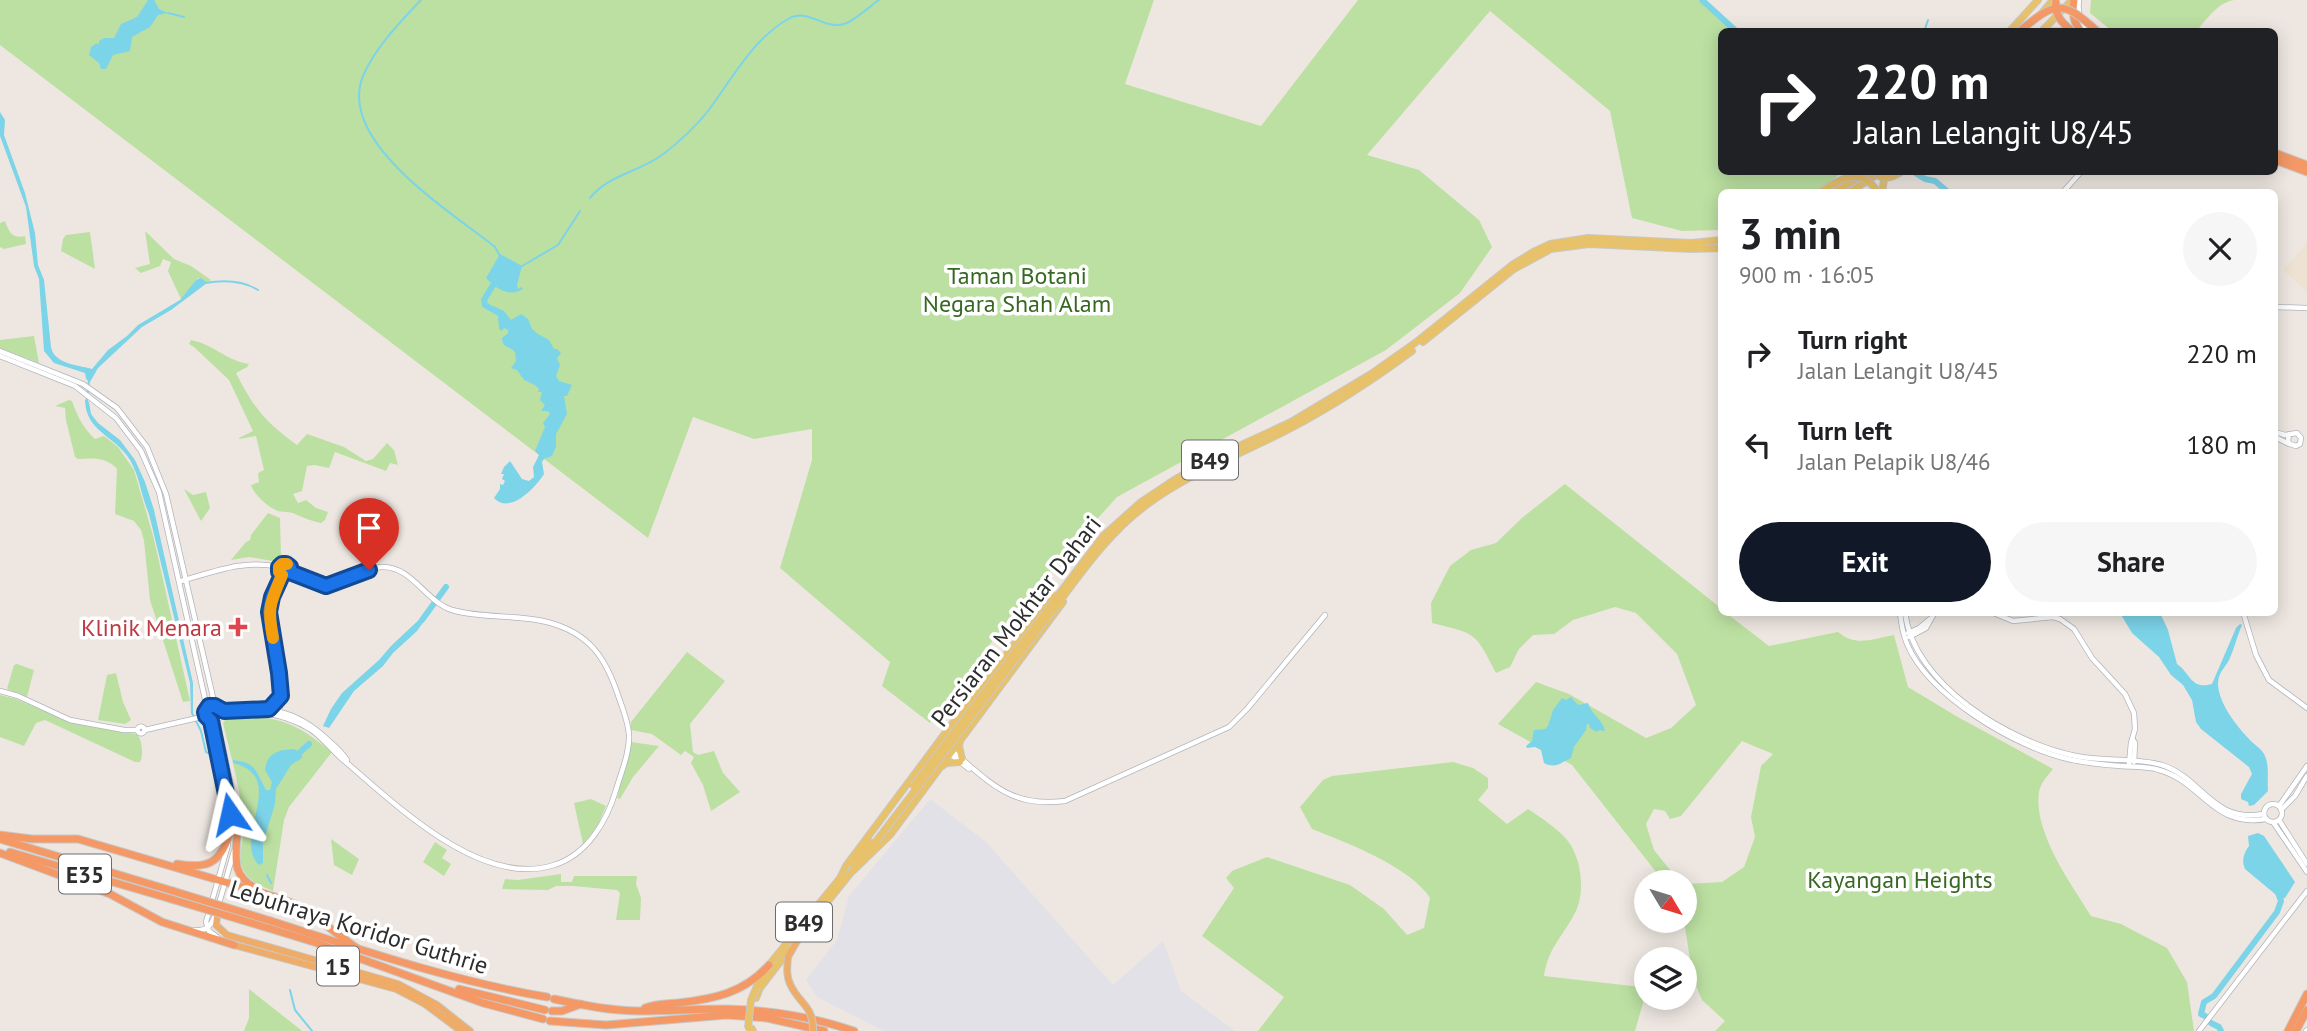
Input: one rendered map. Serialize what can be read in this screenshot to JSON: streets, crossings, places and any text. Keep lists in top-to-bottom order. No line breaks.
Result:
{"streets":{"highway":["B49","E35","Lebuhraya Koridor Guthrie","15"],"main road":["Persiaran Mokhtar Dahari"]},"crossings":[["B49","Persiaran Mokhtar Dahari"]],"parks":["Taman Botani Negara Shah Alam","Kayangan Heights"],"places":{"health":["Klinik Menara"]},"north":"bottom right","page":{"turn":["220 m","Jalan Lelangit U8/45"],"heading":["3 min","900 m · 16:05"],"list":[{"name":"Turn right","note":"Jalan Lelangit U8/45","value":"220 m"},{"name":"Turn left","note":"Jalan Pelapik U8/46","value":"180 m"}],"buttons":["Exit","Share"]}}
